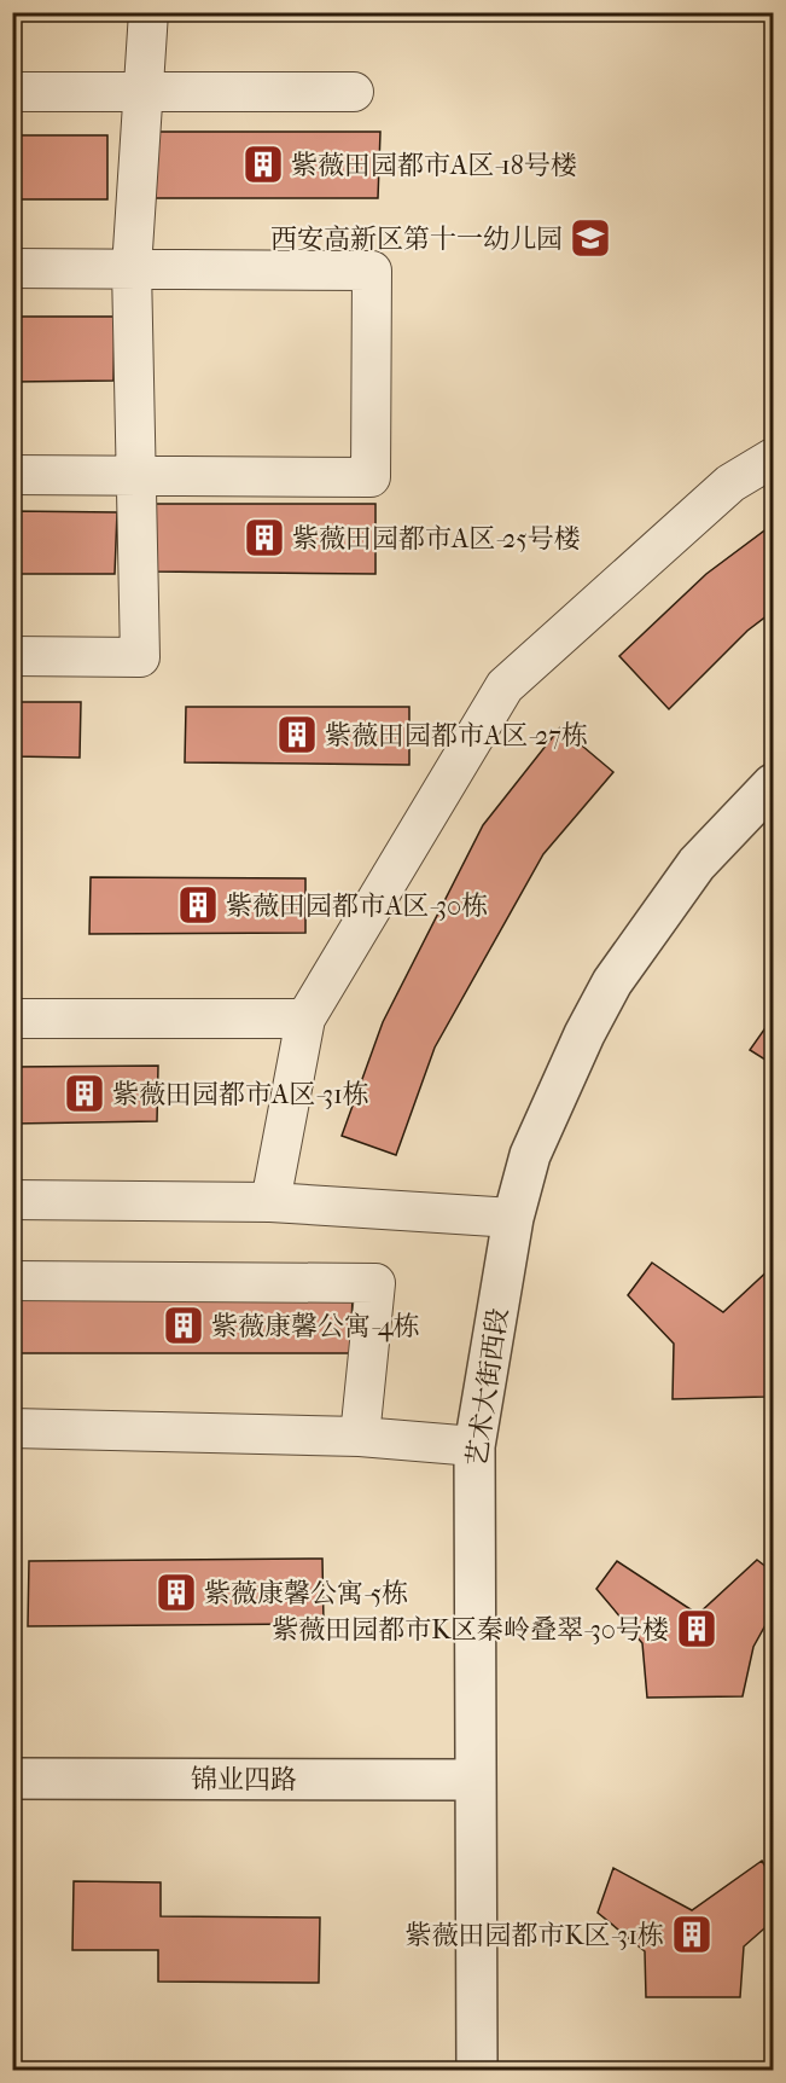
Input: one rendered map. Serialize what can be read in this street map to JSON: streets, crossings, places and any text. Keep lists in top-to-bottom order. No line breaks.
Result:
{"streets":{"street":["艺术大街西段","锦业四路"]},"crossings":[["艺术大街西段","锦业四路"]],"places":{"building":["紫薇田园都市A区-18号楼","紫薇田园都市A区-25号楼","紫薇田园都市A区-27栋","紫薇田园都市A区-30栋","紫薇田园都市A区-31栋","紫薇康馨公寓-4栋","紫薇康馨公寓-5栋","紫薇田园都市K区秦岭叠翠-30号楼","紫薇田园都市K区-31栋"],"school or university":["西安高新区第十一幼儿园"]}}
